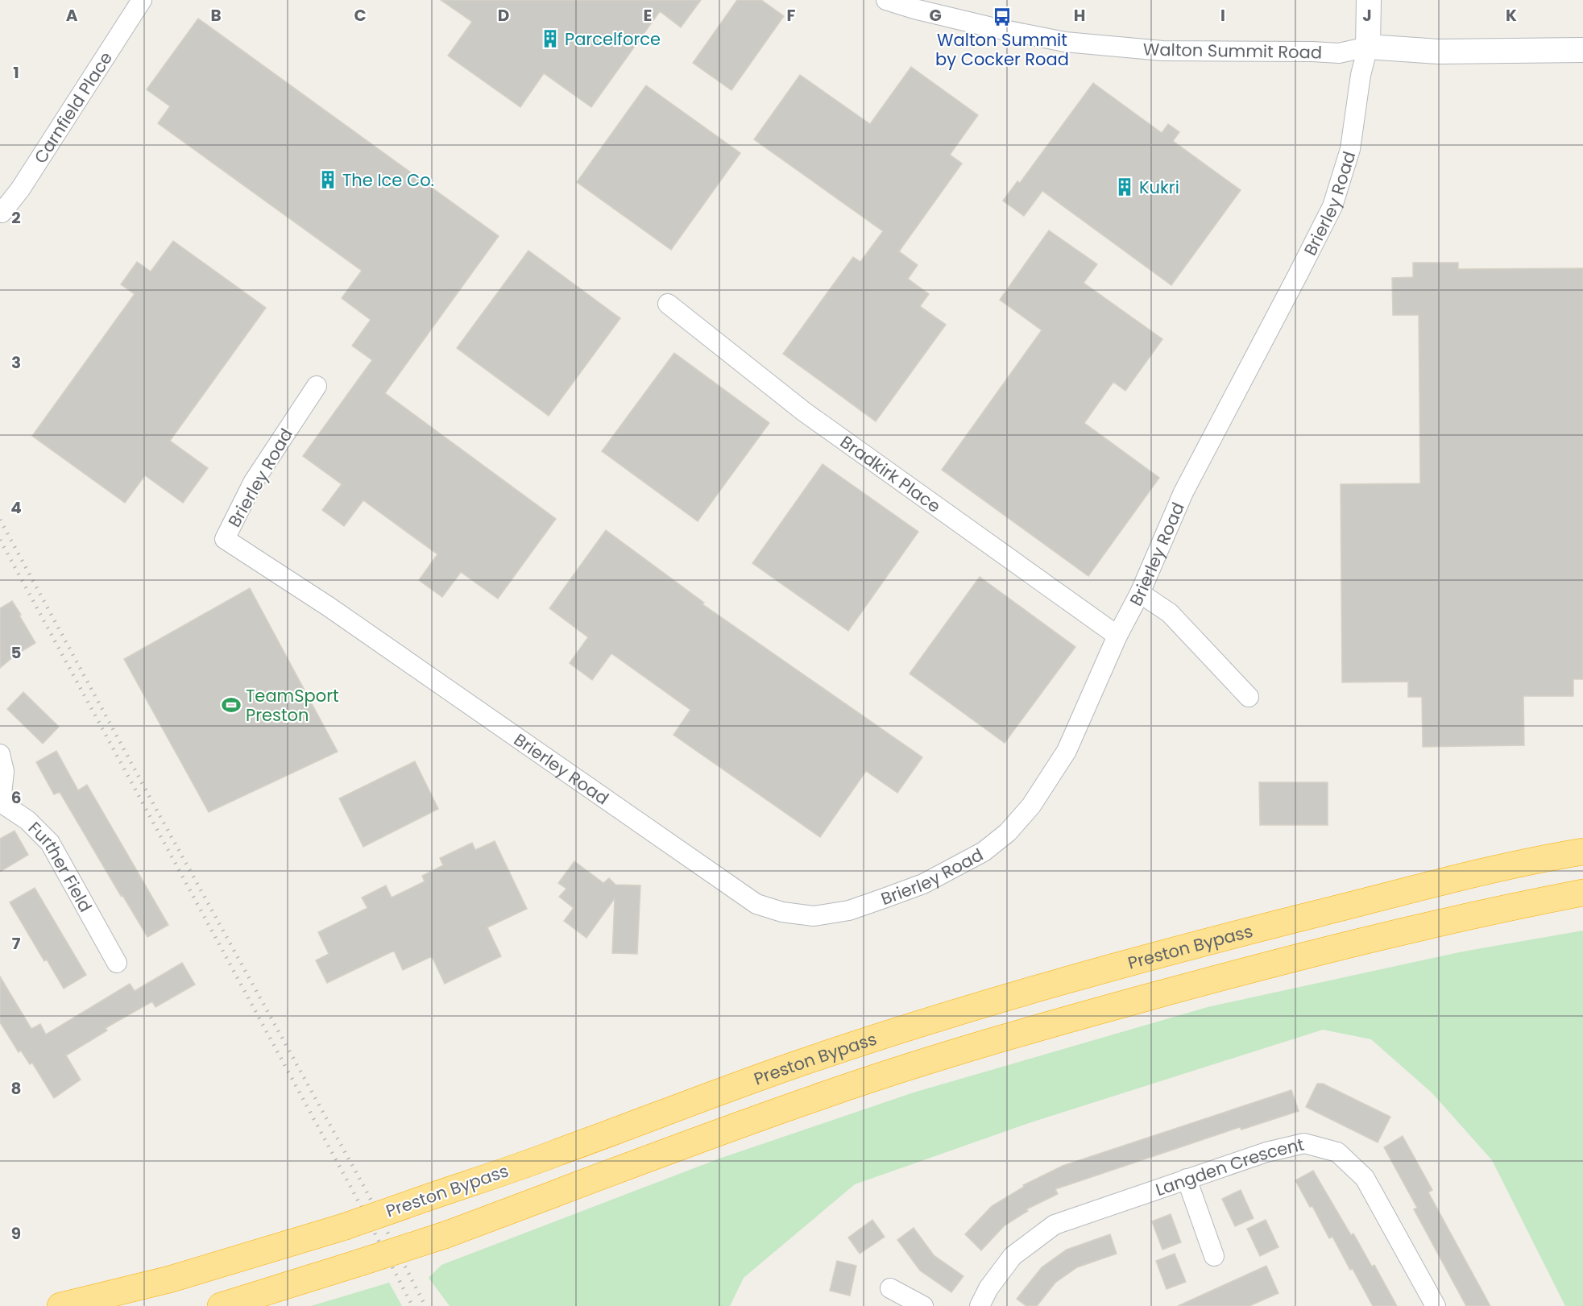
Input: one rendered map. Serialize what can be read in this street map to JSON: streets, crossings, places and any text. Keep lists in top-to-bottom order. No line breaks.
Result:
{"streets":{"highway":["Preston Bypass"],"street":["Walton Summit Road","Carnfield Place","Brierley Road","Bradkirk Place","Further Field","Langden Crescent"]},"crossings":[["Walton Summit Road","Brierley Road"],["Brierley Road","Bradkirk Place"]],"places":{"bus stop":["Walton Summit by Cocker Road"],"building":["Parcelforce","The Ice Co.","Kukri"],"sports":["TeamSport Preston"]},"grid":{"columns":["A","B","C","D","E","F","G","H","I","J","K"],"rows":["1","2","3","4","5","6","7","8","9"]}}
